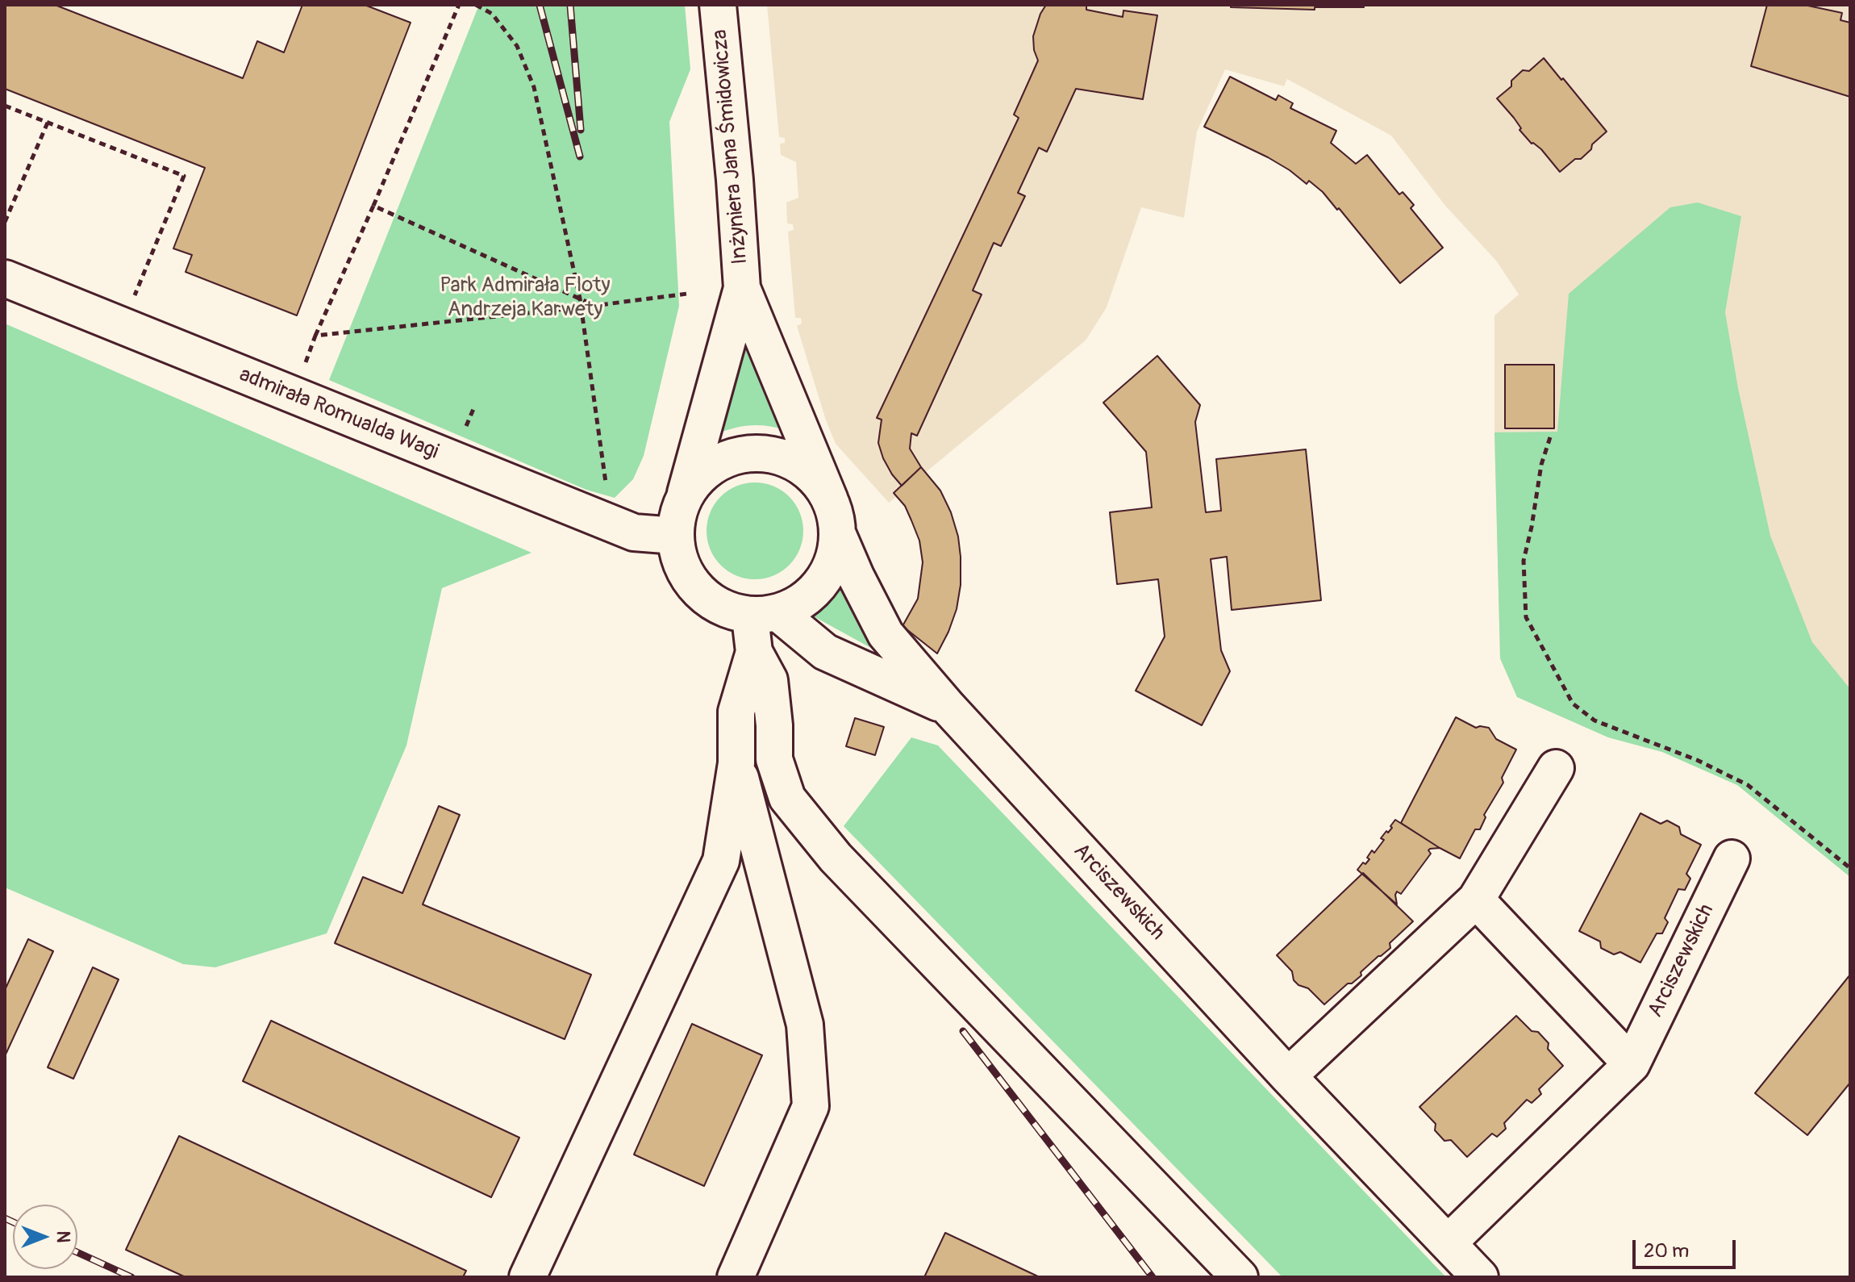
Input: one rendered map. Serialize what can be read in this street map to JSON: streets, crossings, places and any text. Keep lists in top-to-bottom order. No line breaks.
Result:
{"streets":{"street":["Inżyniera Jana Śmidowicza","admirała Romualda Wagi","Arciszewskich"]},"crossings":[["Inżyniera Jana Śmidowicza","admirała Romualda Wagi"],["Inżyniera Jana Śmidowicza","Arciszewskich"],["admirała Romualda Wagi","Arciszewskich"]],"parks":["Park Admirała Floty Andrzeja Karwety"],"scale_bar":"20 m","north":"right"}
